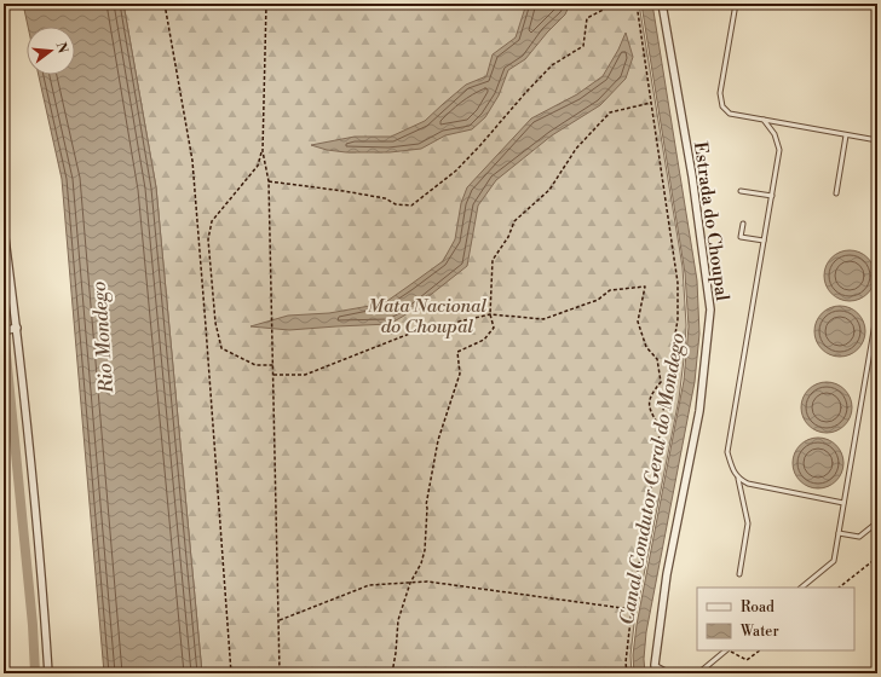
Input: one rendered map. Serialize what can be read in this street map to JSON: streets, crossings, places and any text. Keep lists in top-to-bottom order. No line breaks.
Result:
{"streets":{"street":["Estrada do Choupal"]},"water":["Rio Mondego","Canal Condutor Geral do Mondego"],"parks":["Mata Nacional do Choupal"],"legend":["Road","Water"],"north":"right"}
